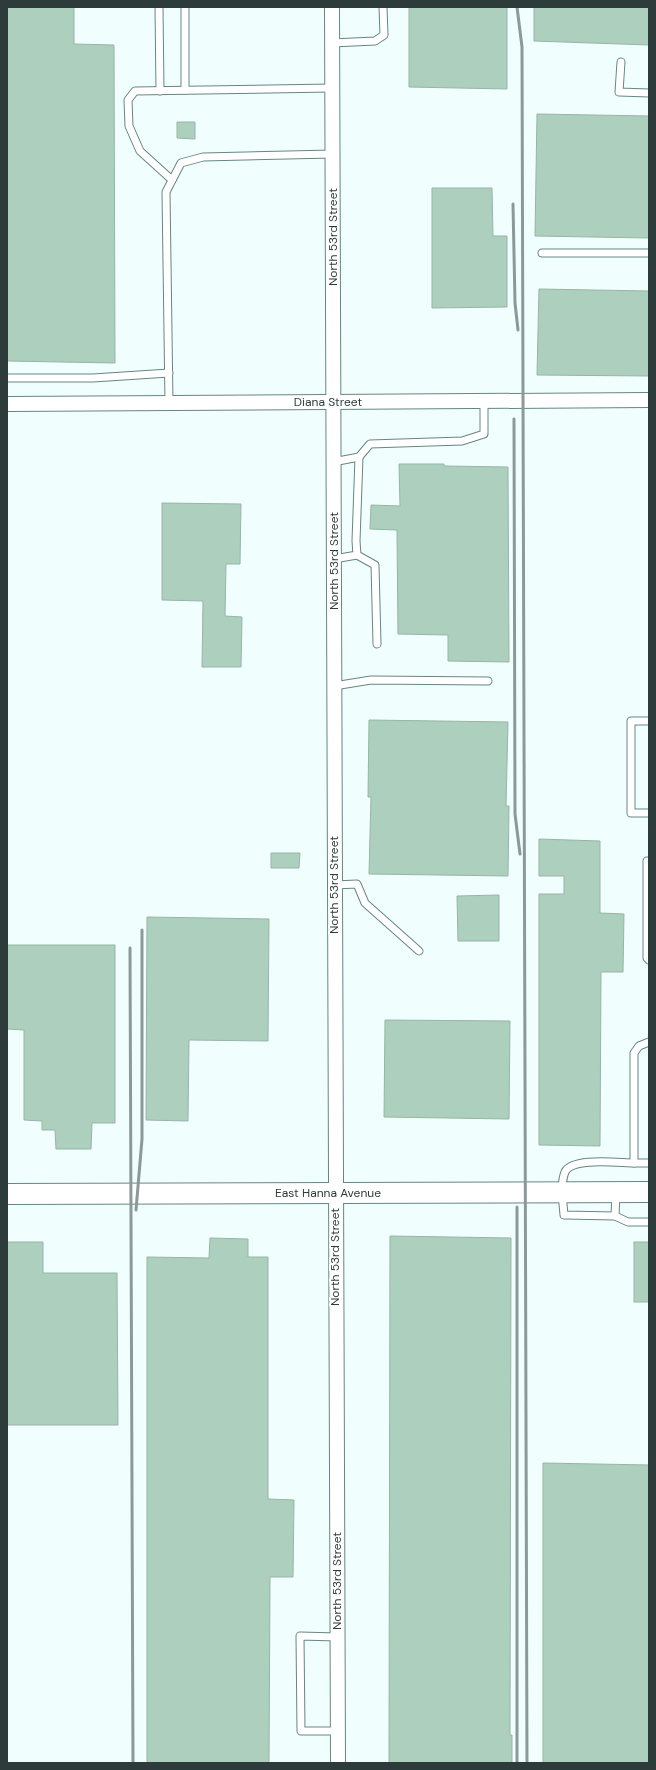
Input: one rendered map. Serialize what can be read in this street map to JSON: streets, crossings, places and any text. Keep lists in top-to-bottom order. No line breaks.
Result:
{"streets":{"street":["North 53rd Street","Diana Street","East Hanna Avenue"]},"crossings":[["North 53rd Street","Diana Street"],["North 53rd Street","East Hanna Avenue"]]}
